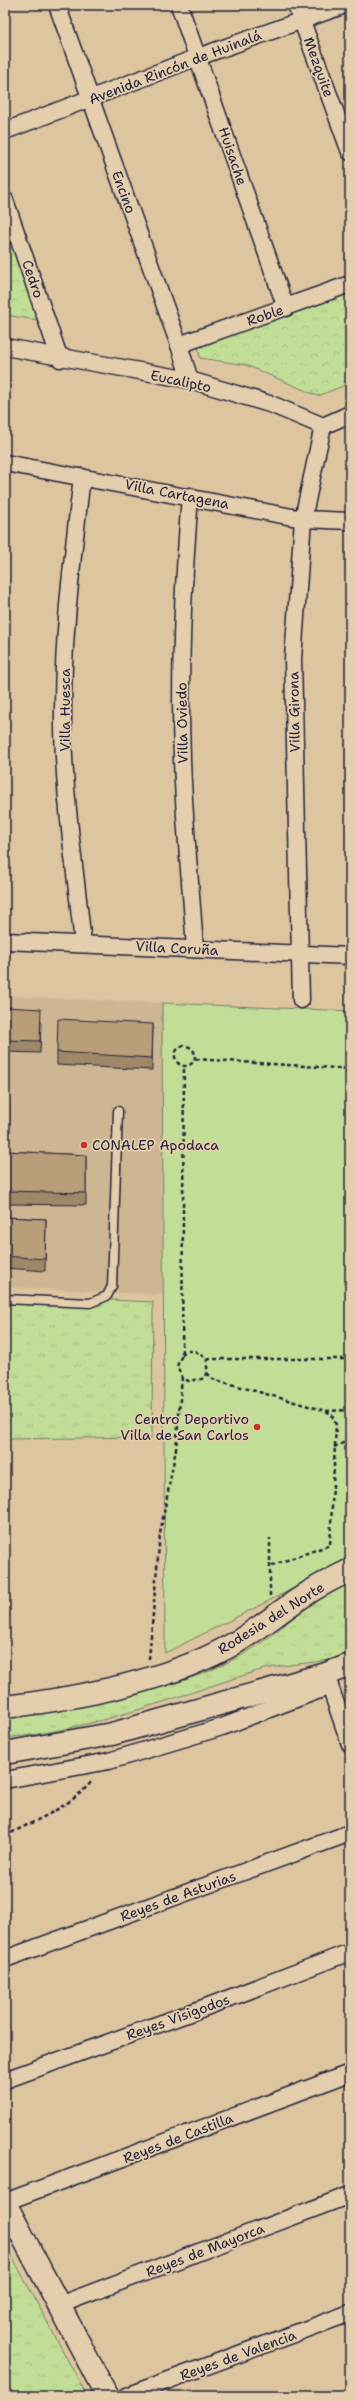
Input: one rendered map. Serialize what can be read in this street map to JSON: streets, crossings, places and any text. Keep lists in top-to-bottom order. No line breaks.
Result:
{"streets":{"street":["Avenida Rincón de Huinalá","Mezquite","Huisache","Encino","Cedro","Roble","Eucalipto","Villa Cartagena","Villa Huesca","Villa Girona","Villa Oviedo","Villa Coruña","Rodesia del Norte","Reyes de Asturias","Reyes Visigodos","Reyes de Castilla","Reyes de Mayorca","Reyes de Valencia"]},"crossings":[["Avenida Rincón de Huinalá","Mezquite"],["Avenida Rincón de Huinalá","Huisache"],["Avenida Rincón de Huinalá","Encino"],["Huisache","Roble"],["Encino","Roble"],["Encino","Eucalipto"],["Cedro","Eucalipto"],["Eucalipto","Villa Girona"],["Villa Cartagena","Villa Huesca"],["Villa Cartagena","Villa Girona"],["Villa Cartagena","Villa Oviedo"],["Villa Huesca","Villa Coruña"],["Villa Girona","Villa Coruña"],["Villa Oviedo","Villa Coruña"]],"places":["CONALEP Apodaca","Centro Deportivo Villa de San Carlos"]}
